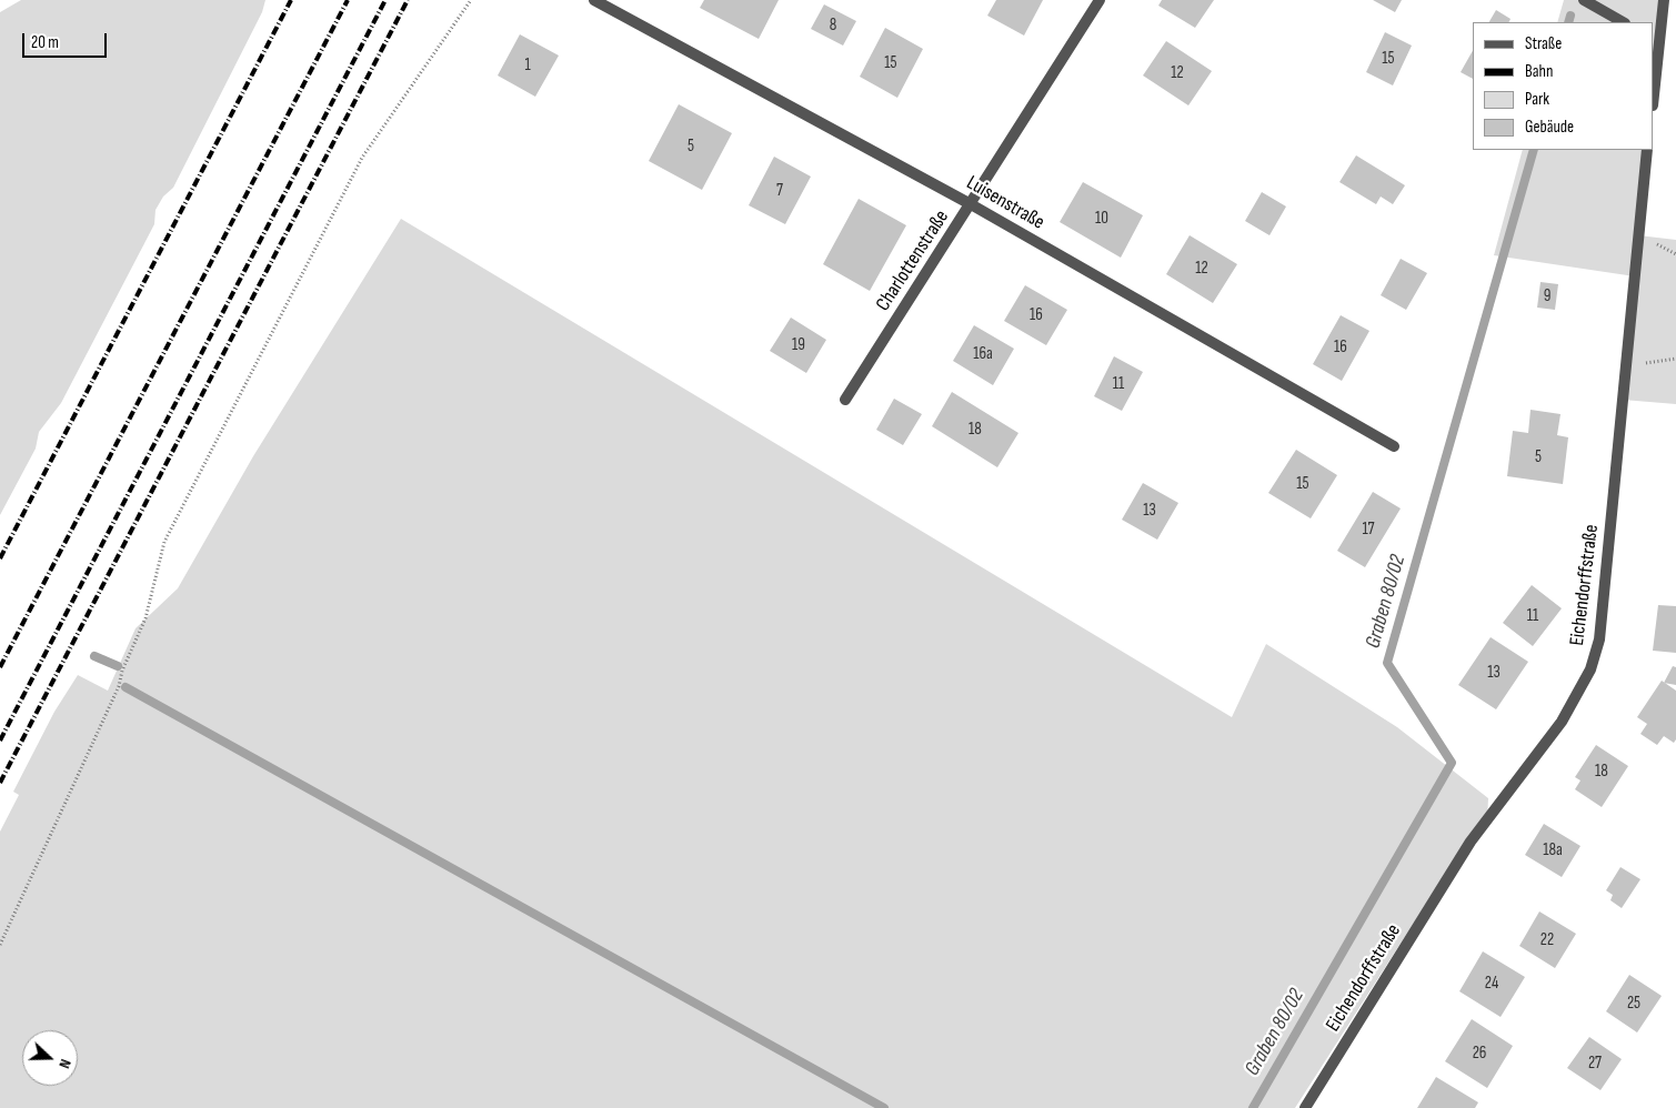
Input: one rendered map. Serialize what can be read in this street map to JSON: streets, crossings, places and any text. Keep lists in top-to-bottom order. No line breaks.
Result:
{"streets":{"street":["Luisenstraße","Charlottenstraße","Eichendorffstraße"]},"crossings":[["Luisenstraße","Charlottenstraße"]],"water":["Graben 80/02"],"house_numbers":["8","15","15","1","12","5","7","10","12","9","16","19","16","16a","11","18","5","15","13","17","11","13","18","18a","22","24","25","26","27"],"legend":["Straße","Bahn","Park","Gebäude"],"scale_bar":"20 m","north":"right"}
